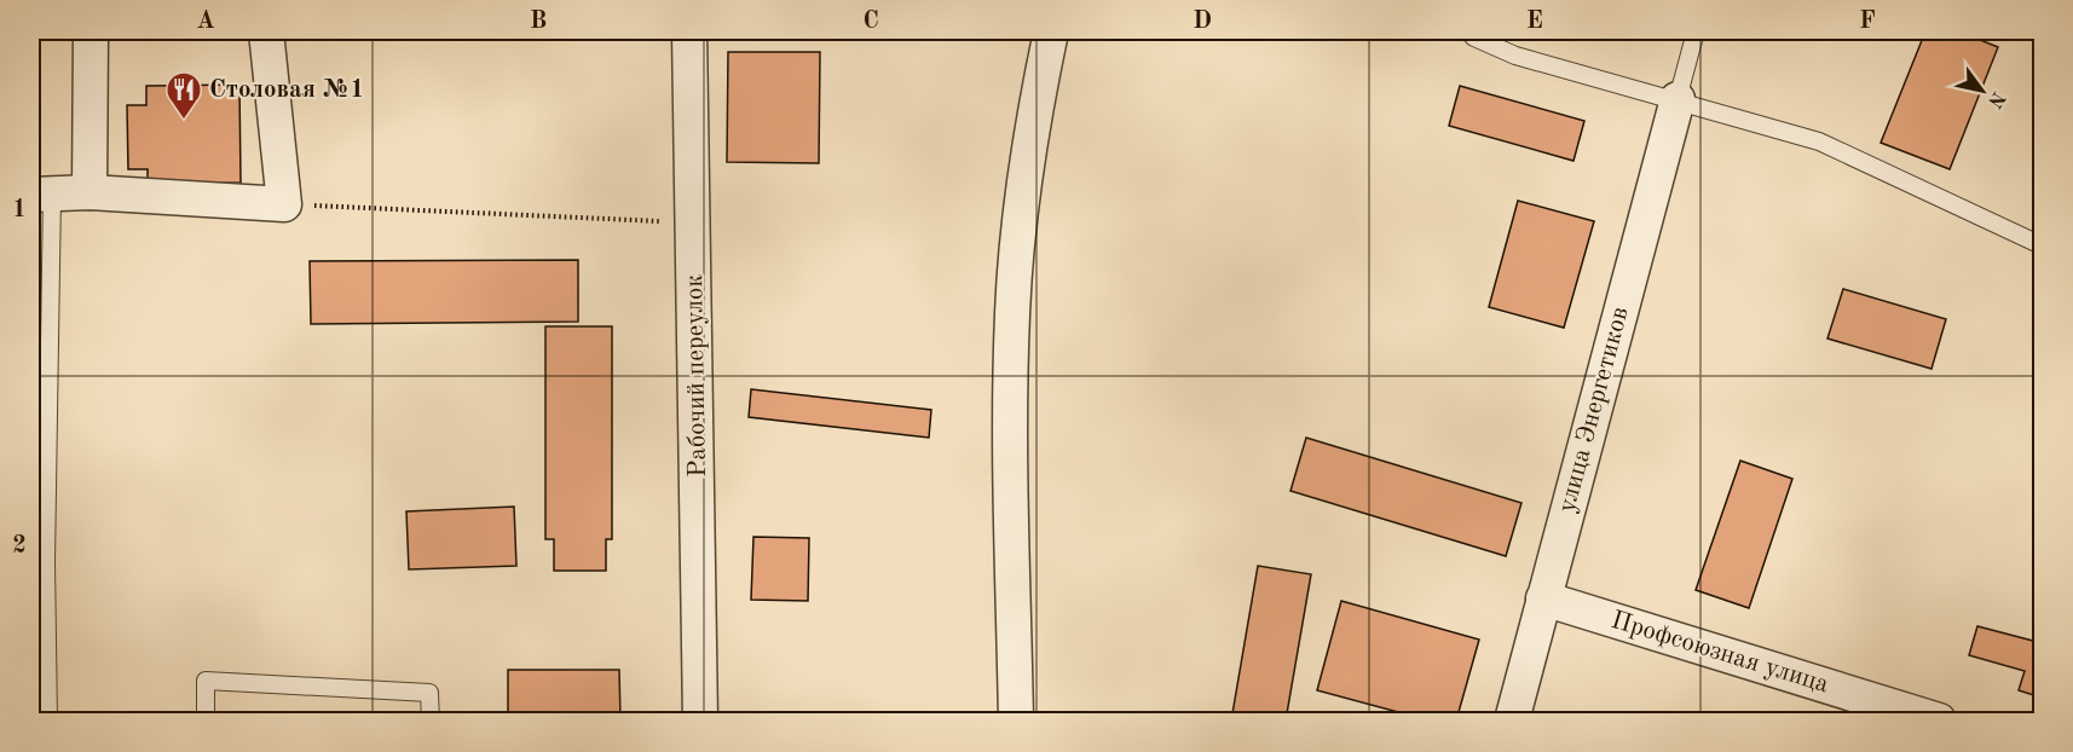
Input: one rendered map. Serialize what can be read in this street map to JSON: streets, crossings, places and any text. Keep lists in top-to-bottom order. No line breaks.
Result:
{"streets":{"street":["Рабочий переулок","улица Энергетиков","Профсоюзная улица"]},"crossings":[["улица Энергетиков","Профсоюзная улица"]],"places":{"restaurant":["Столовая №1"]},"north":"bottom right","grid":{"columns":["A","B","C","D","E","F"],"rows":["1","2"]}}
